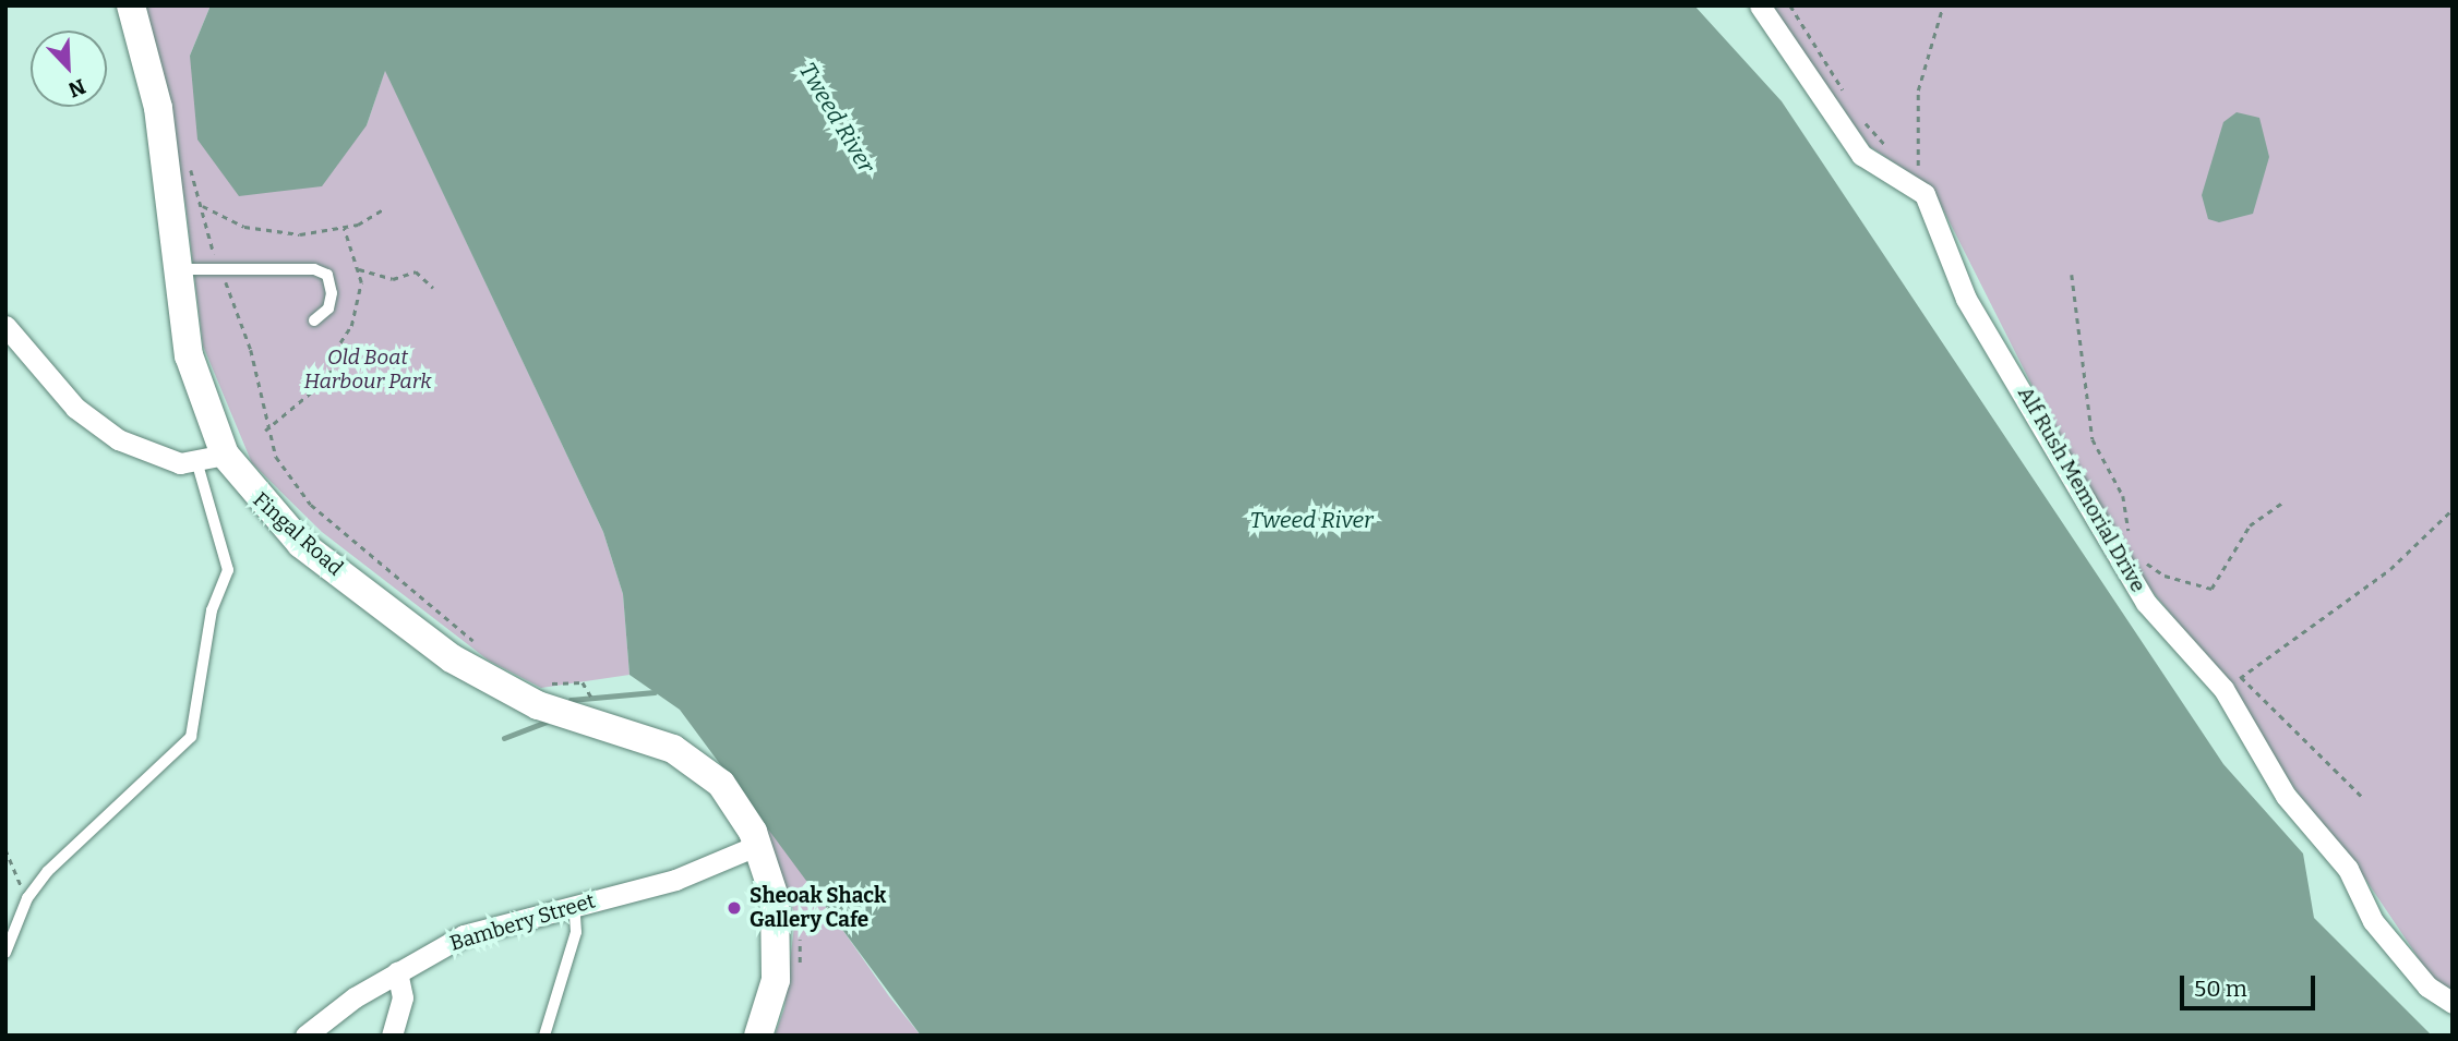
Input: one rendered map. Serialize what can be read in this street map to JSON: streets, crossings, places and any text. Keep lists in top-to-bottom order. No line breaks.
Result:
{"streets":{"street":["Alf Rush Memorial Drive","Fingal Road","Bambery Street"]},"crossings":[["Fingal Road","Bambery Street"]],"water":["Tweed River"],"parks":["Old Boat Harbour Park"],"places":["Sheoak Shack Gallery Cafe"],"scale_bar":"50 m","north":"bottom right"}
